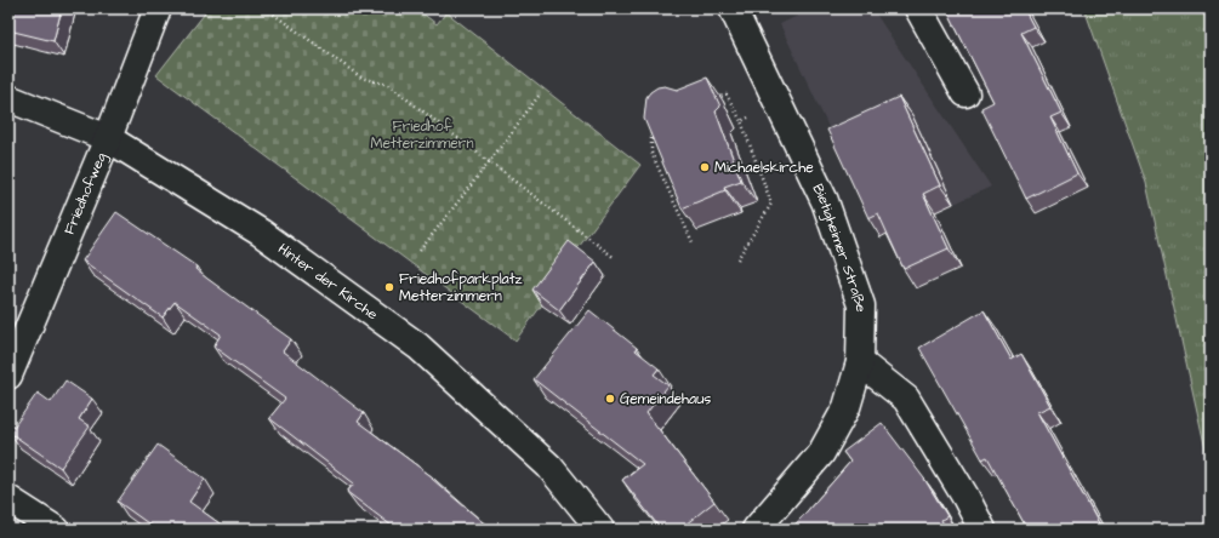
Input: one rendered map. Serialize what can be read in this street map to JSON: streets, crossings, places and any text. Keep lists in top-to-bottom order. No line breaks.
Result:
{"streets":{"street":["Friedhofweg","Bietigheimer Straße","Hinter der Kirche"]},"crossings":[["Friedhofweg","Hinter der Kirche"]],"parks":["Friedhof Metterzimmern"],"places":["Michaelskirche","Friedhofparkplatz Metterzimmern","Gemeindehaus"]}
